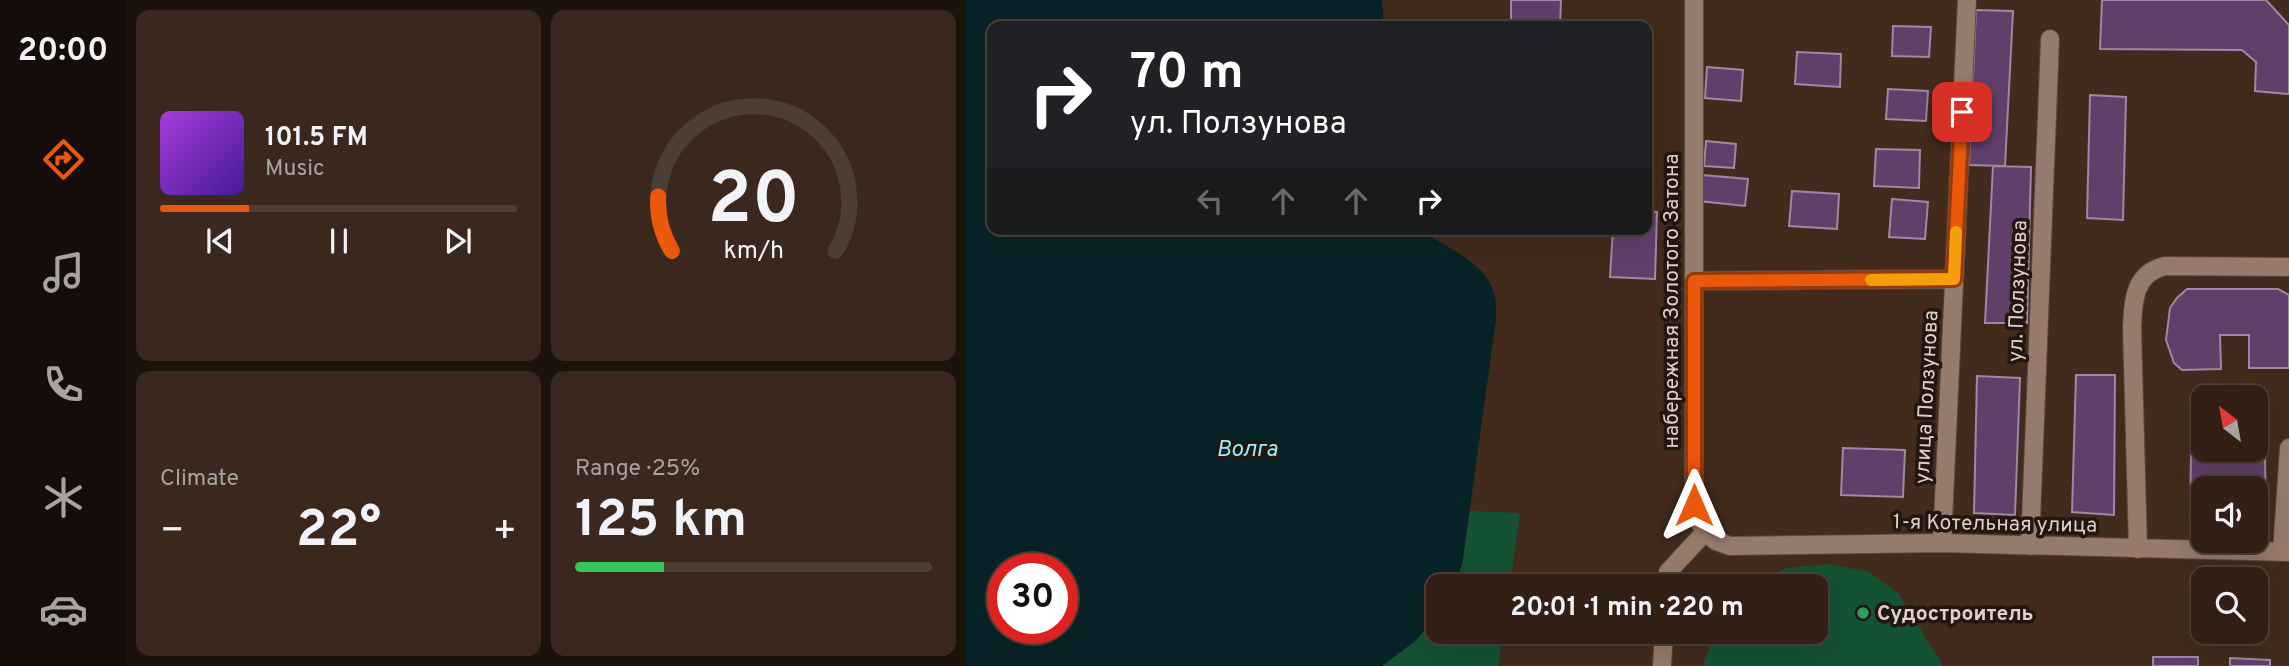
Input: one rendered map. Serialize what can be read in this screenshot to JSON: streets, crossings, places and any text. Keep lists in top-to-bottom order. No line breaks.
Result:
{"streets":{"street":["ул. Ползунова","набережная Золотого Затона","улица Ползунова","1-я Котельная улица"]},"crossings":[["ул. Ползунова","1-я Котельная улица"],["набережная Золотого Затона","1-я Котельная улица"],["улица Ползунова","1-я Котельная улица"]],"water":["Волга"],"places":["Судостроитель"],"north":"top left","page":{"tabs":"20:00","turn":["70 m","ул. Ползунова"],"song":["101.5 FM","Music"],"tile":["Climate",["Range · 25%","125 km"]],"heat":["−","22°","+"],"limit":"30","trip":"20:01 · 1 min · 220 m","gauge":["20","km/h"]}}
